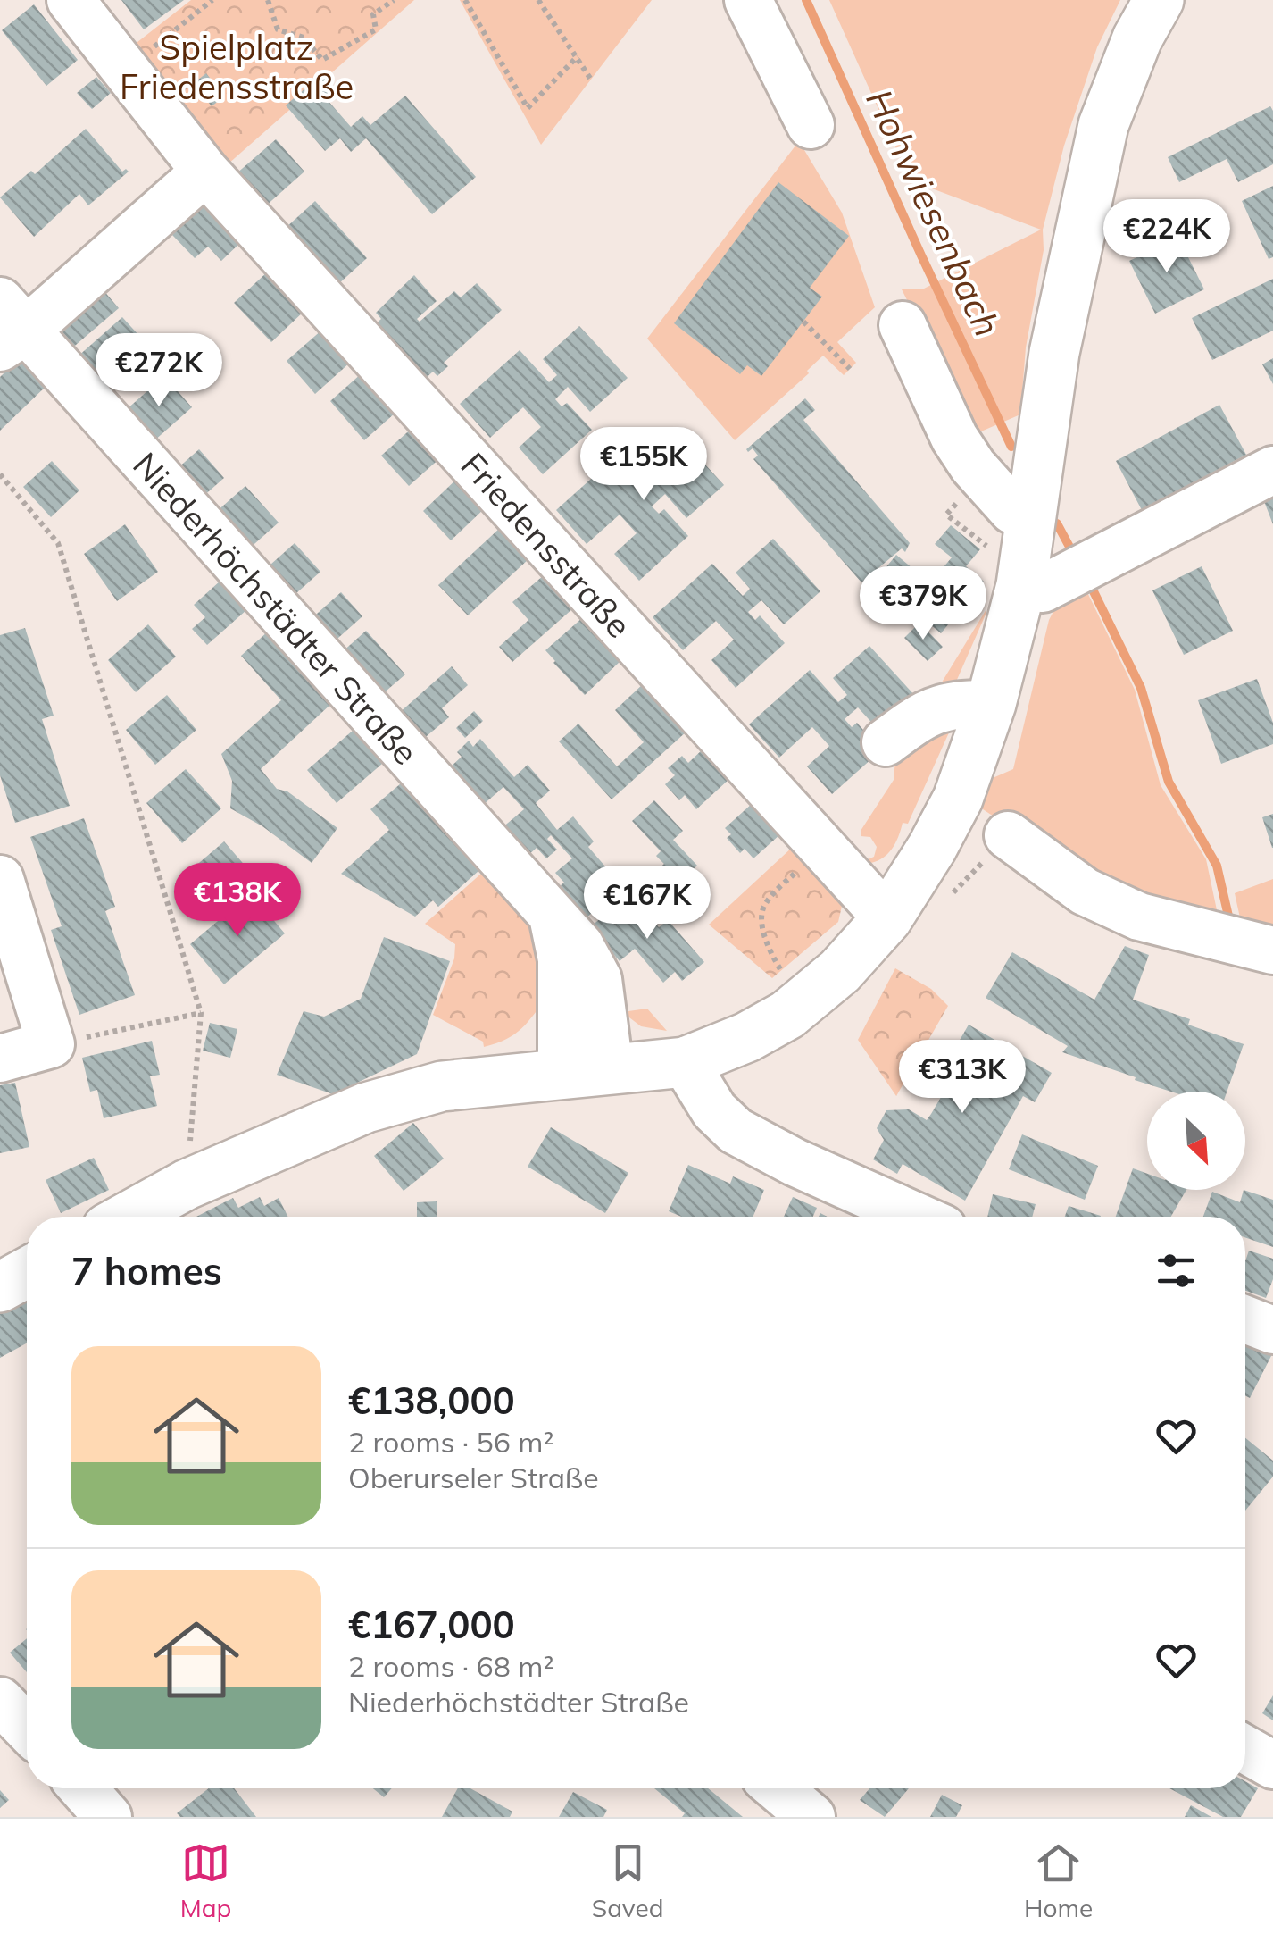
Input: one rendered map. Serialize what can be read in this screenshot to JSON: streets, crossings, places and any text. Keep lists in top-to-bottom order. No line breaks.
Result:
{"streets":{"street":["Friedensstraße","Niederhöchstädter Straße"]},"water":["Hohwiesenbach"],"parks":["Spielplatz Friedensstraße"],"north":"bottom right","page":{"price":["€224K","€272K","€155K","€379K","€138K","€167K","€313K"],"heading":"7 homes","list":[{"name":"€138,000","note":"2 rooms · 56 m² · Oberurseler Straße"},{"name":"€167,000","note":"2 rooms · 68 m² · Niederhöchstädter Straße"}],"tabs":["Map","Saved","Home"]}}
